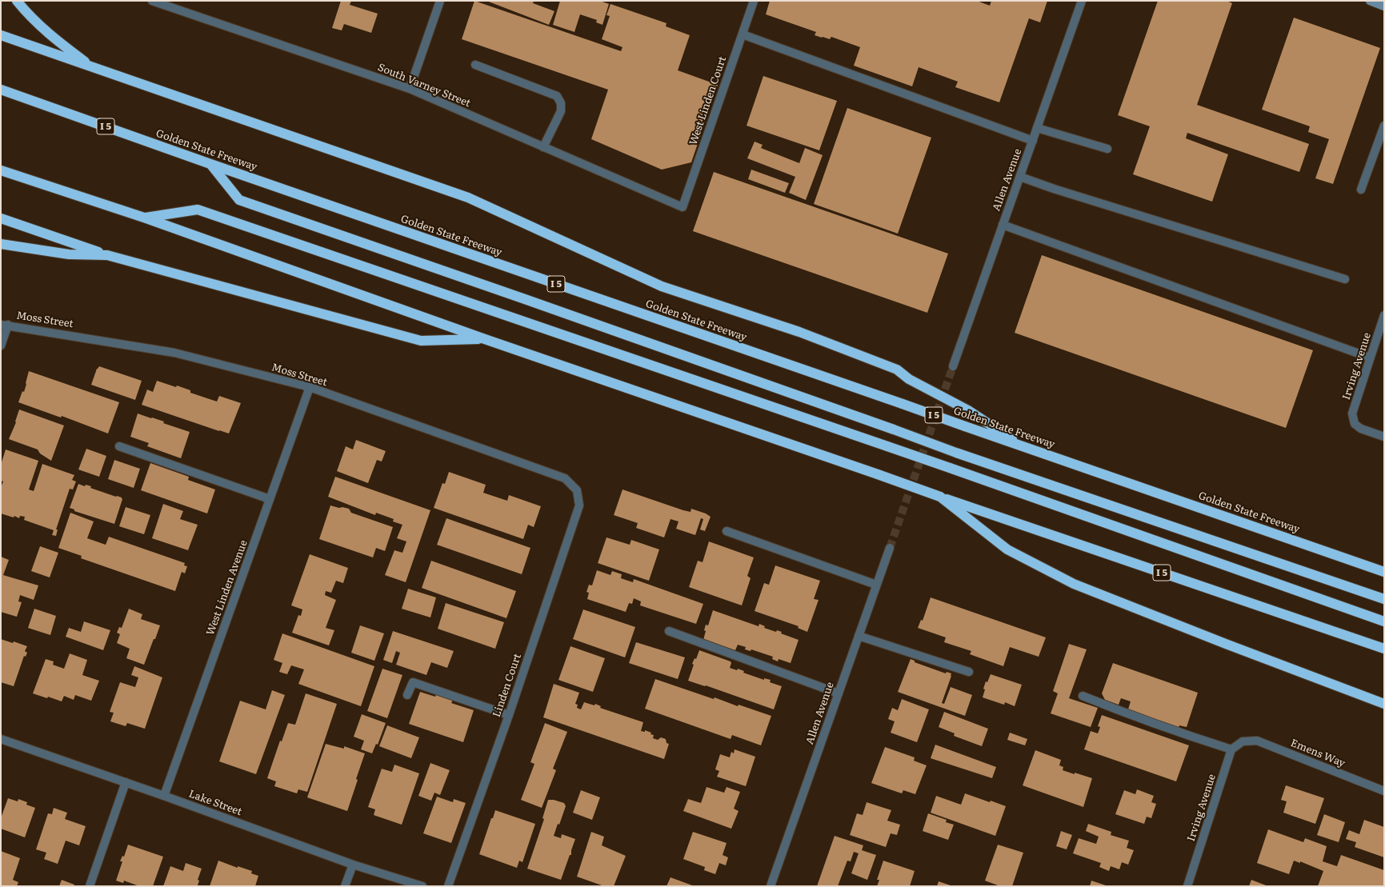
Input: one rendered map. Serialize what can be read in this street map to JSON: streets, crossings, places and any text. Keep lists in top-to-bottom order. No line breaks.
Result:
{"streets":{"highway":["I 5","Golden State Freeway"],"street":["South Varney Street","West Linden Court","Allen Avenue","Moss Street","Irving Avenue","West Linden Avenue","Linden Court","Emens Way","Lake Street"]},"crossings":[["South Varney Street","West Linden Court"],["Moss Street","West Linden Avenue"],["Moss Street","Linden Court"],["Irving Avenue","Emens Way"],["West Linden Avenue","Lake Street"]]}
